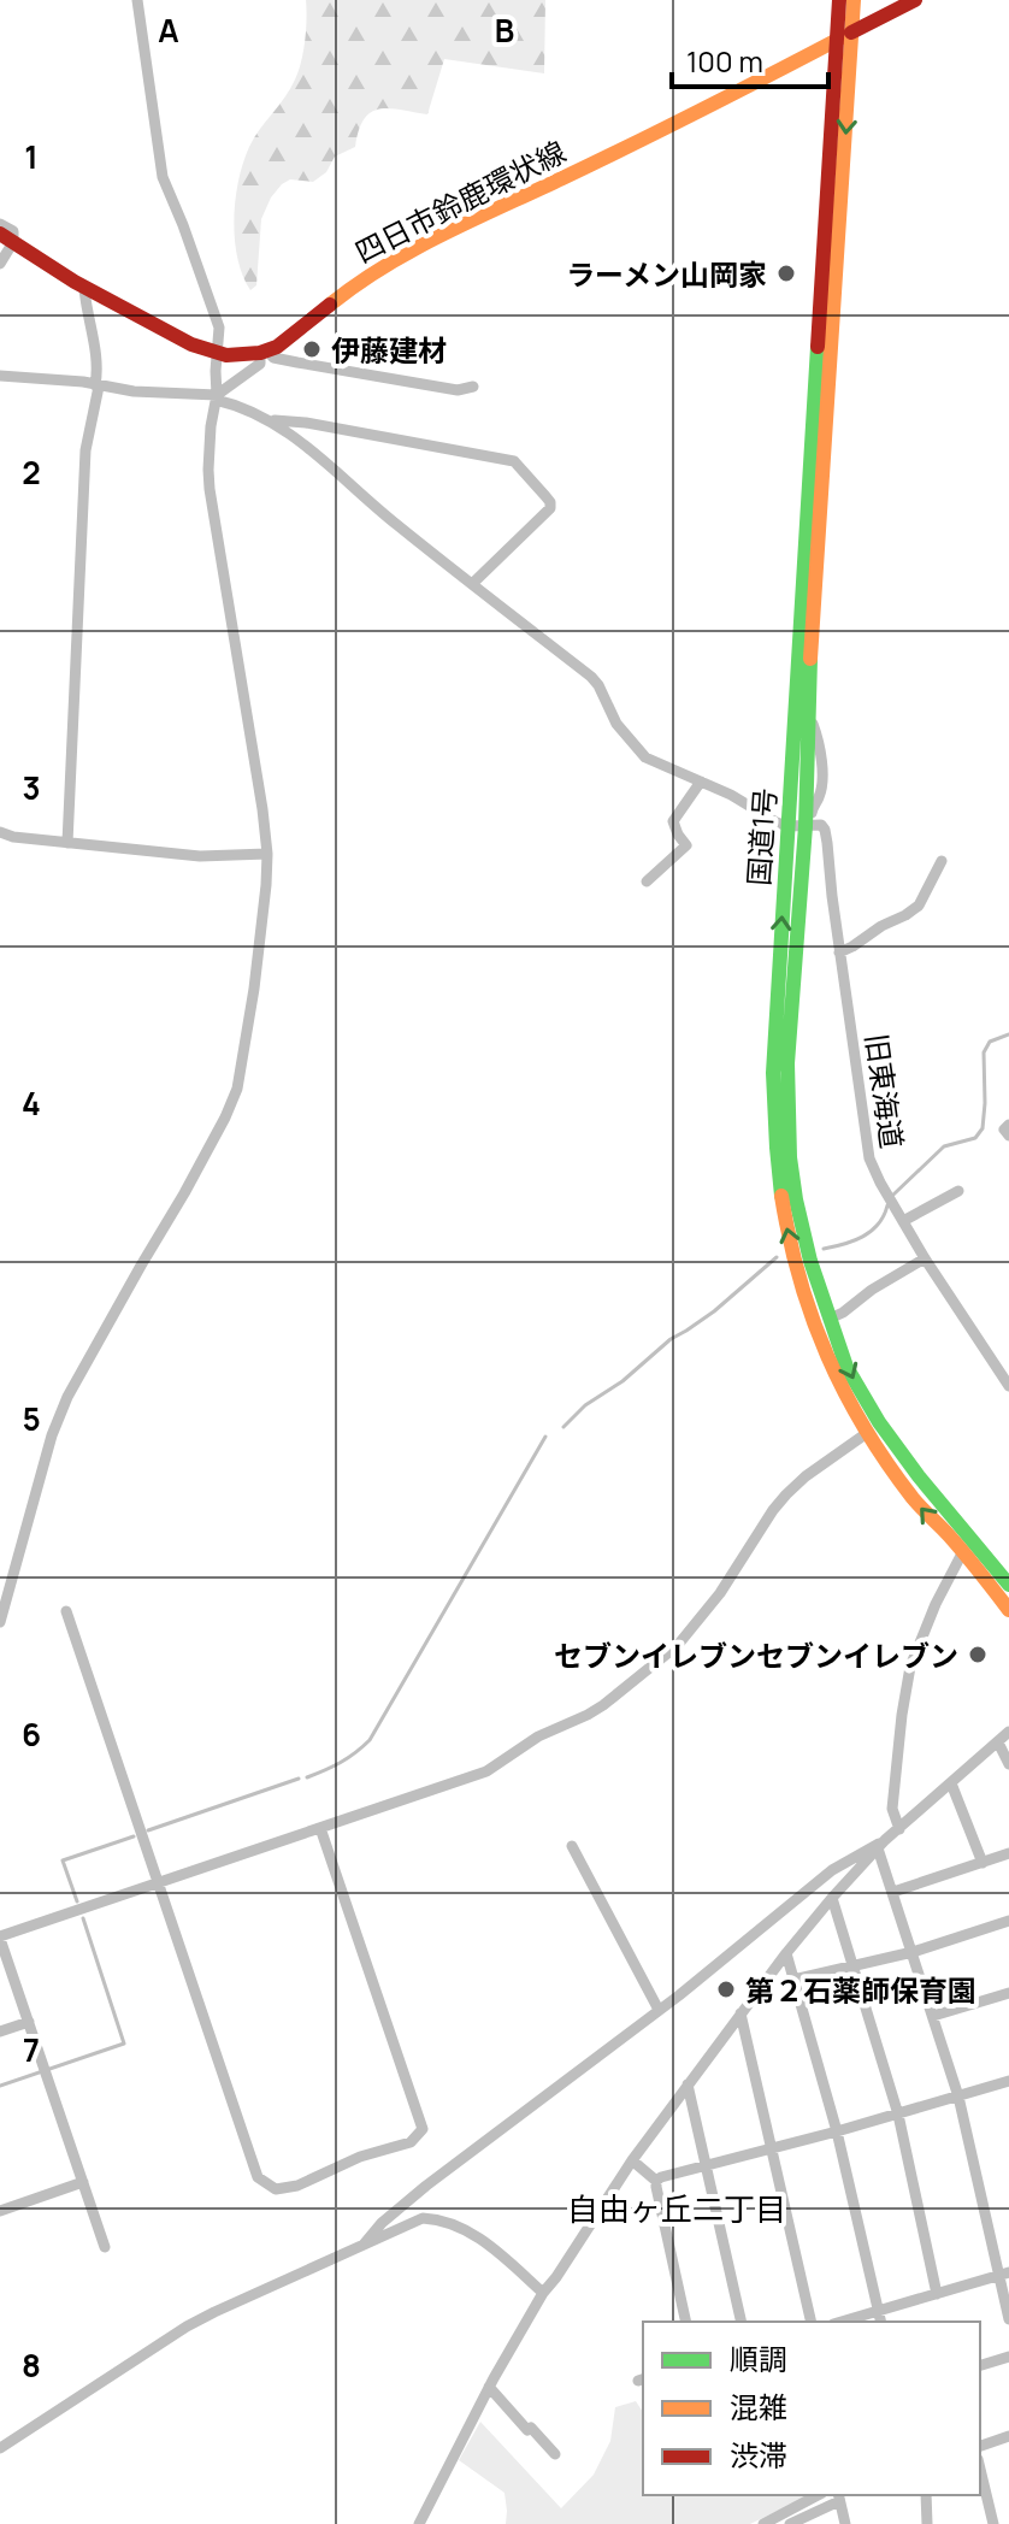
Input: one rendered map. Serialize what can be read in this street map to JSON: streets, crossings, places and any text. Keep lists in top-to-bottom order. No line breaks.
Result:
{"streets":{"main road":["四日市鈴鹿環状線","国道1号"],"street":["旧東海道"]},"crossings":[["四日市鈴鹿環状線","国道1号"],["国道1号","旧東海道"]],"districts":["自由ヶ丘二丁目"],"places":["ラーメン山岡家","伊藤建材","セブンイレブンセブンイレブン","第２石薬師保育園"],"legend":["順調","混雑","渋滞"],"scale_bar":"100 m","grid":{"columns":["A","B"],"rows":["1","2","3","4","5","6","7","8"]}}
